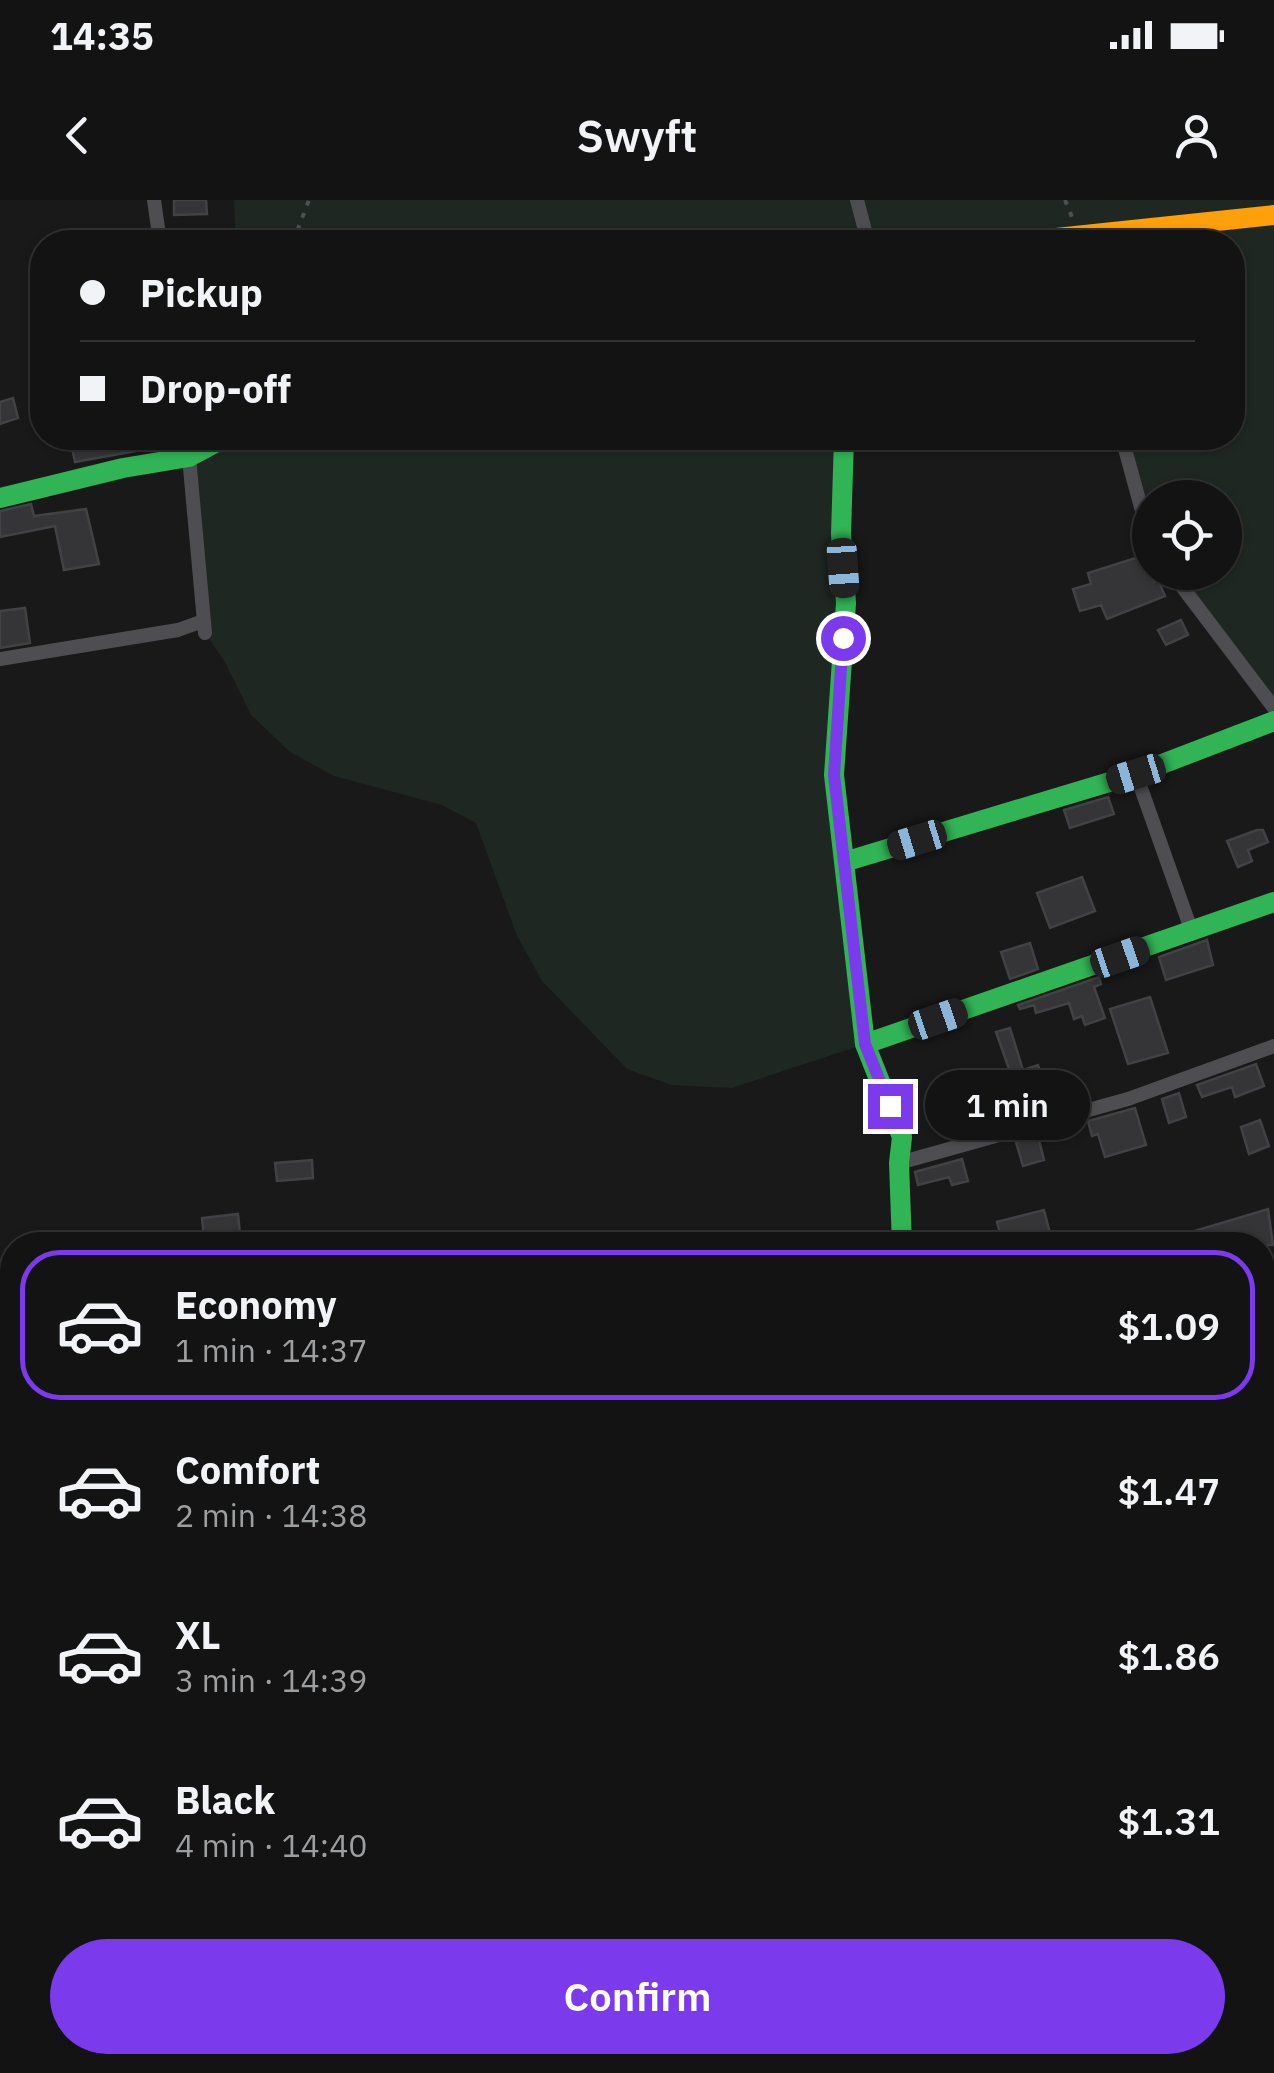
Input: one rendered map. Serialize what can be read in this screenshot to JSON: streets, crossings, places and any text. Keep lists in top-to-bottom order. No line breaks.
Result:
{"page":{"status":"14:35","header":"Swyft","banner":["Pickup","Drop-off"],"bubble":"1 min","list":[{"name":"Economy","note":"1 min · 14:37","value":"$1.09"},{"name":"Comfort","note":"2 min · 14:38","value":"$1.47"},{"name":"XL","note":"3 min · 14:39","value":"$1.86"},{"name":"Black","note":"4 min · 14:40","value":"$1.31"}],"buttons":"Confirm"}}
